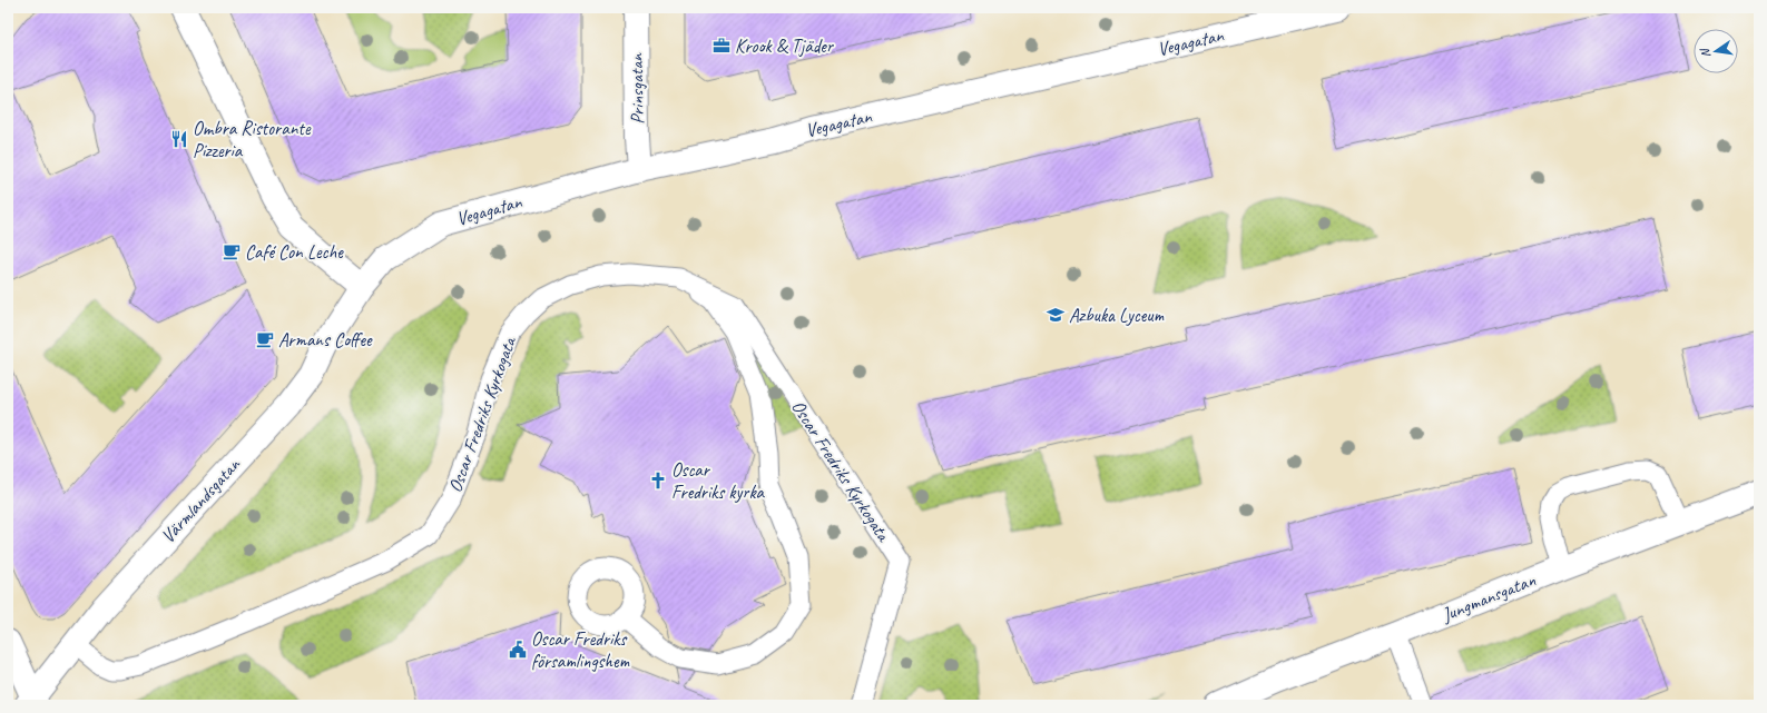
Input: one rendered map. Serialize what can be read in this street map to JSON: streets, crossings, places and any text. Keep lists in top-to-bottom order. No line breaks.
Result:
{"streets":{"street":["Vegagatan","Prinsgatan","Värmlandsgatan","Jungmansgatan"],"lane":["Oscar Fredriks Kyrkogata"]},"crossings":[["Vegagatan","Prinsgatan"],["Vegagatan","Värmlandsgatan"],["Oscar Fredriks Kyrkogata","Värmlandsgatan"]],"places":{"office":["Krook & Tjäder"],"restaurant":["Ombra Ristorante Pizzeria"],"cafe":["Café Con Leche","Armans Coffee"],"school or university":["Azbuka Lyceum"],"church":["Oscar Fredriks kyrka"],"public building":["Oscar Fredriks församlingshem"]},"north":"left"}
